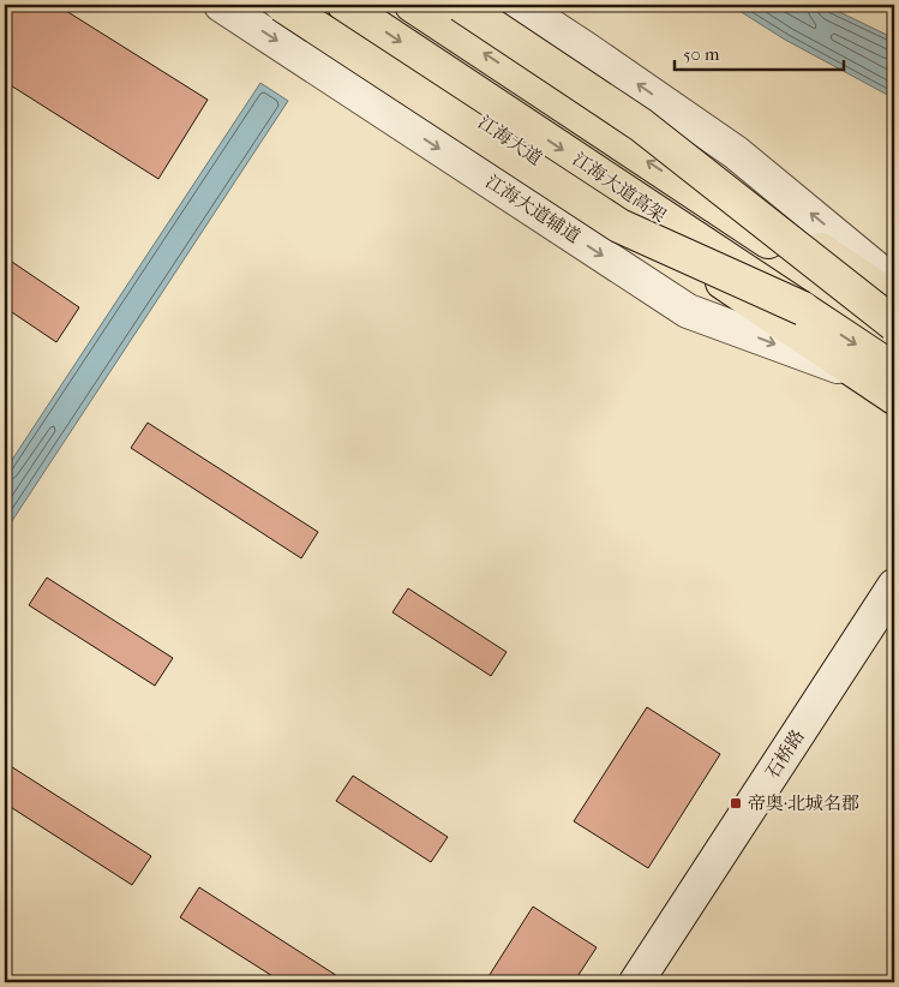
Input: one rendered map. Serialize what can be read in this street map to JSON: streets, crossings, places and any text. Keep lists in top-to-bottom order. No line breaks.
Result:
{"streets":{"main road":["江海大道","江海大道高架"],"street":["江海大道辅道","石桥路"]},"crossings":[["江海大道","江海大道高架"],["江海大道","江海大道辅道"],["江海大道高架","江海大道辅道"]],"places":{"transit":["帝奥·北城名郡"]},"scale_bar":"50 m"}
